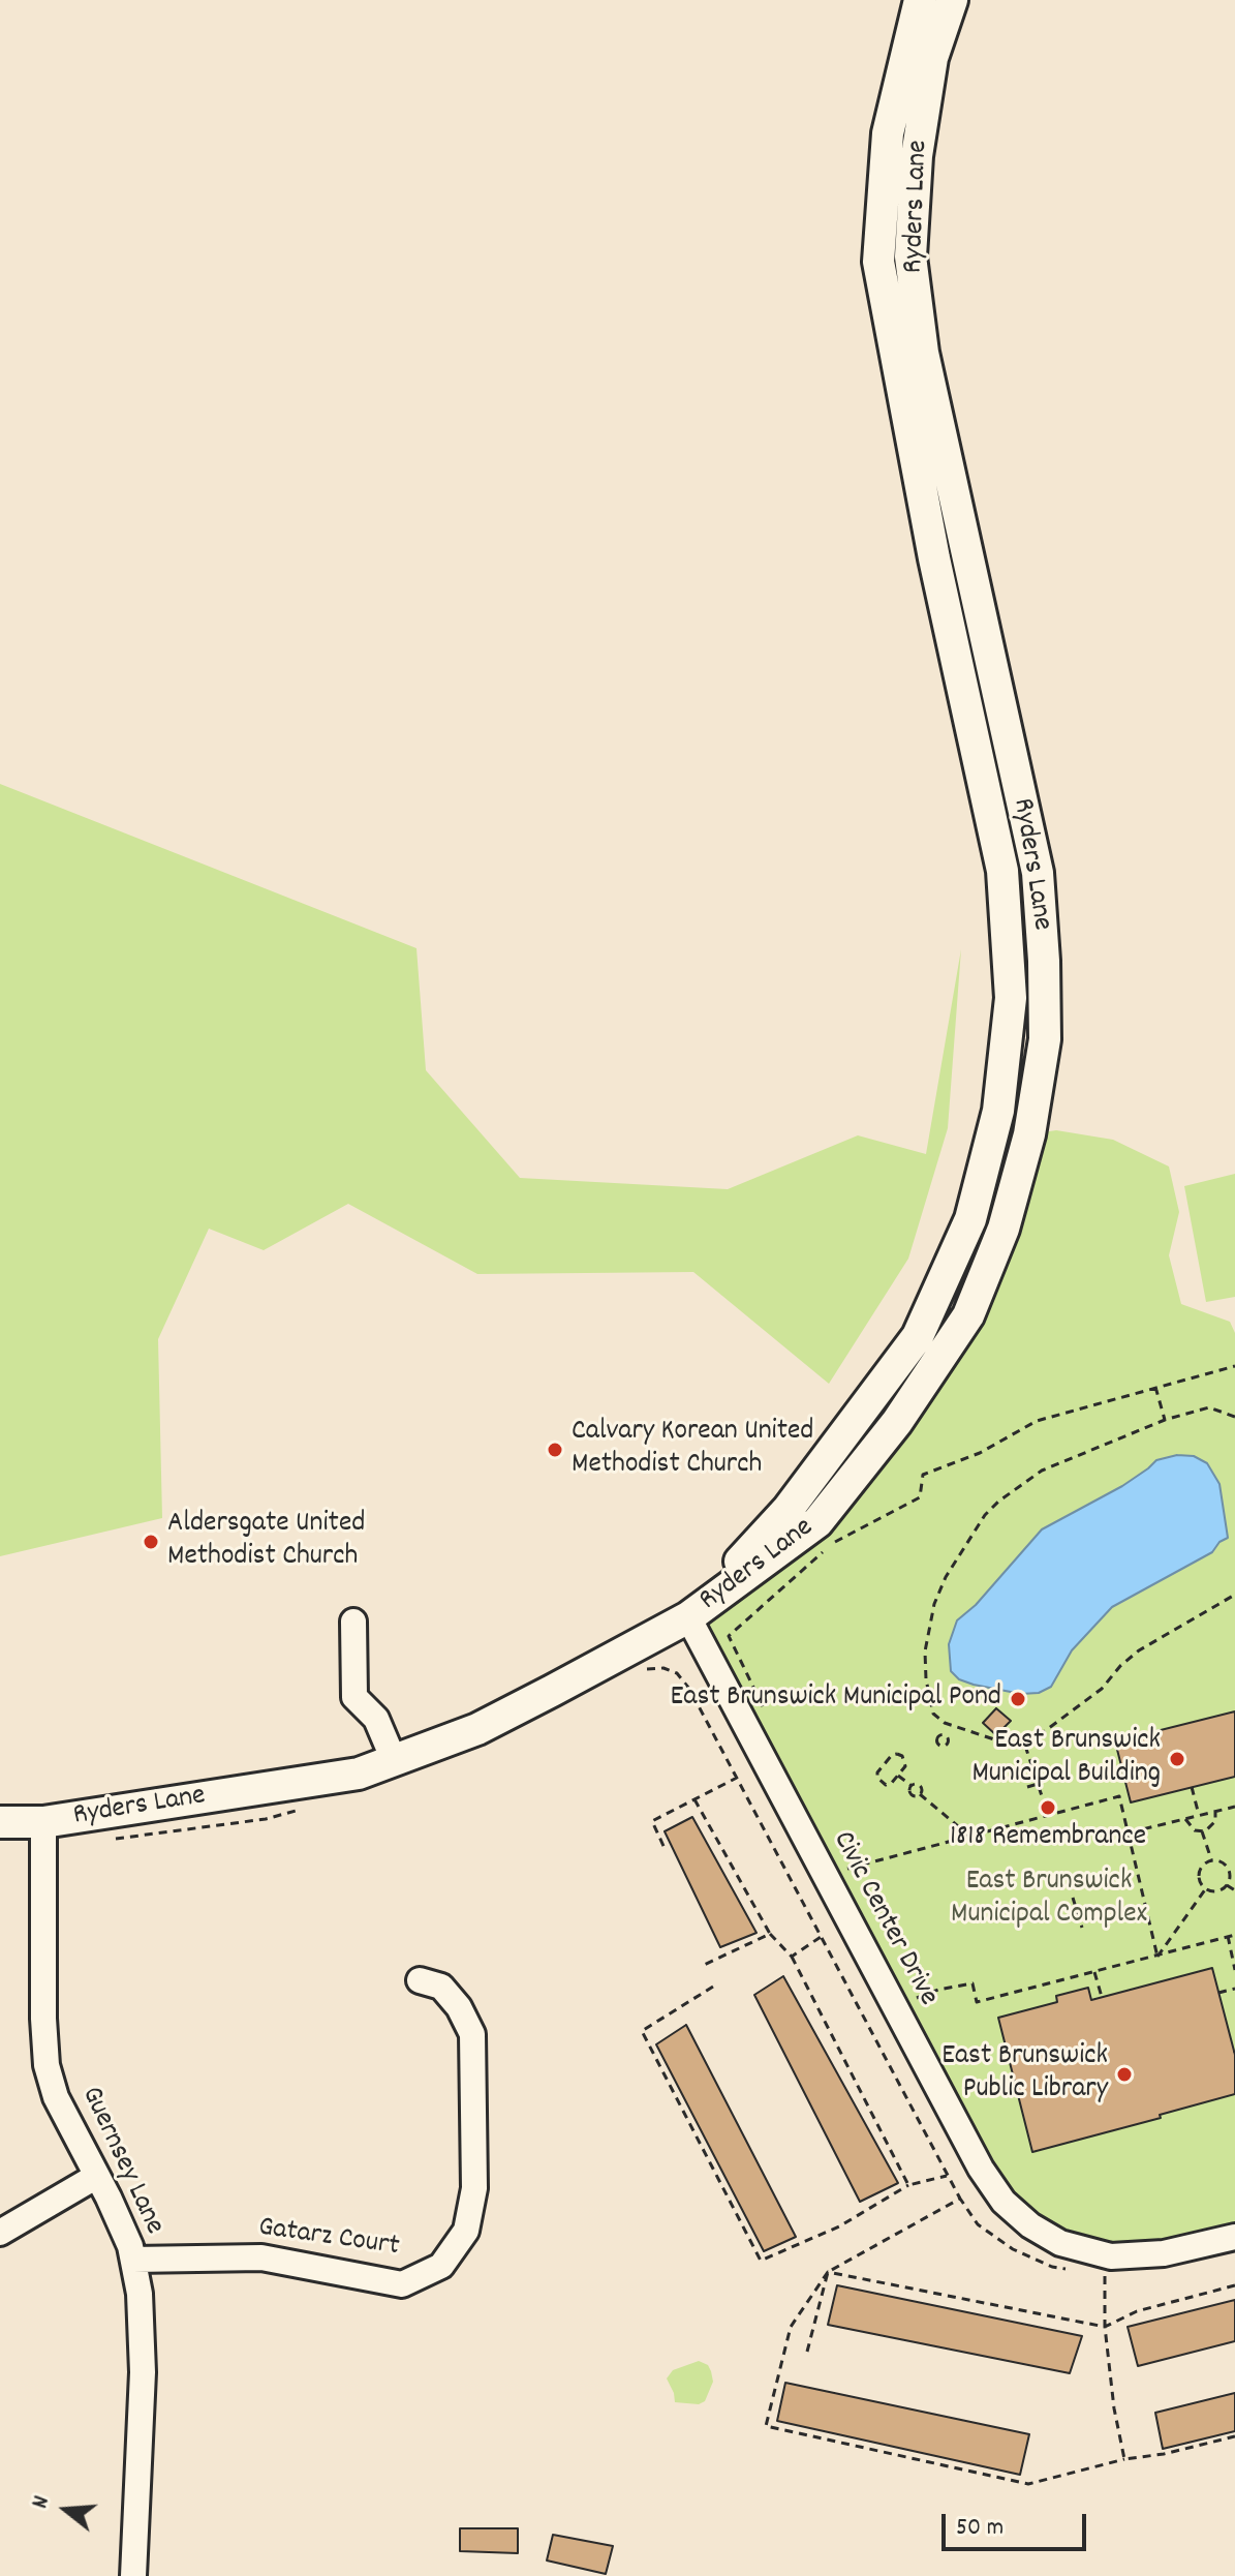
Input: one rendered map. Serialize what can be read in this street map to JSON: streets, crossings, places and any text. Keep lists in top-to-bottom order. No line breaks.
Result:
{"streets":{"main road":["Ryders Lane"],"street":["Civic Center Drive","Guernsey Lane","Gatarz Court"]},"crossings":[["Ryders Lane","Civic Center Drive"],["Ryders Lane","Guernsey Lane"],["Guernsey Lane","Gatarz Court"]],"parks":["East Brunswick Municipal Complex"],"places":["Calvary Korean United Methodist Church","Aldersgate United Methodist Church","East Brunswick Municipal Pond","East Brunswick Municipal Building","1818 Remembrance","East Brunswick Public Library"],"scale_bar":"50 m","north":"left"}
